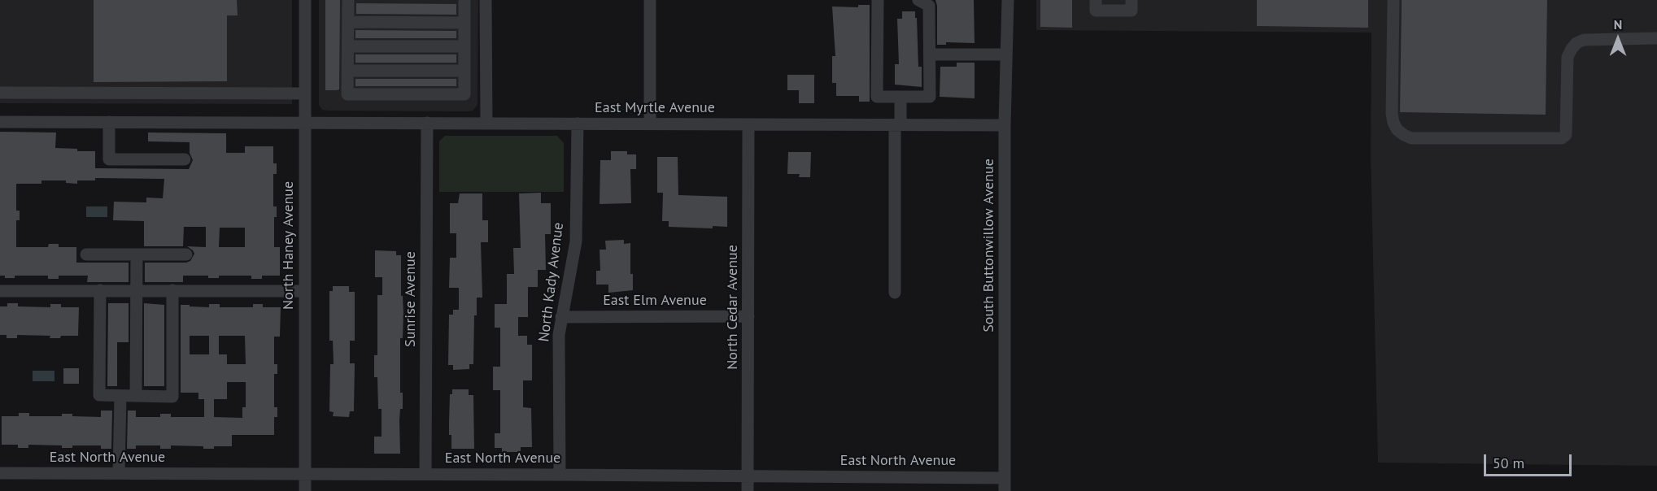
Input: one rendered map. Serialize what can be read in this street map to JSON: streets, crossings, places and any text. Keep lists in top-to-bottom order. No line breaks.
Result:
{"streets":{"street":["East Myrtle Avenue","North Haney Avenue","South Buttonwillow Avenue","North Kady Avenue","Sunrise Avenue","East Elm Avenue","North Cedar Avenue","East North Avenue"]},"crossings":[["East Myrtle Avenue","North Haney Avenue"],["East Myrtle Avenue","South Buttonwillow Avenue"],["East Myrtle Avenue","North Kady Avenue"],["East Myrtle Avenue","Sunrise Avenue"],["East Myrtle Avenue","North Cedar Avenue"],["North Haney Avenue","East North Avenue"],["South Buttonwillow Avenue","East North Avenue"],["North Kady Avenue","East Elm Avenue"],["North Kady Avenue","East North Avenue"],["Sunrise Avenue","East North Avenue"],["East Elm Avenue","North Cedar Avenue"],["North Cedar Avenue","East North Avenue"]],"scale_bar":"50 m","north":"top"}
